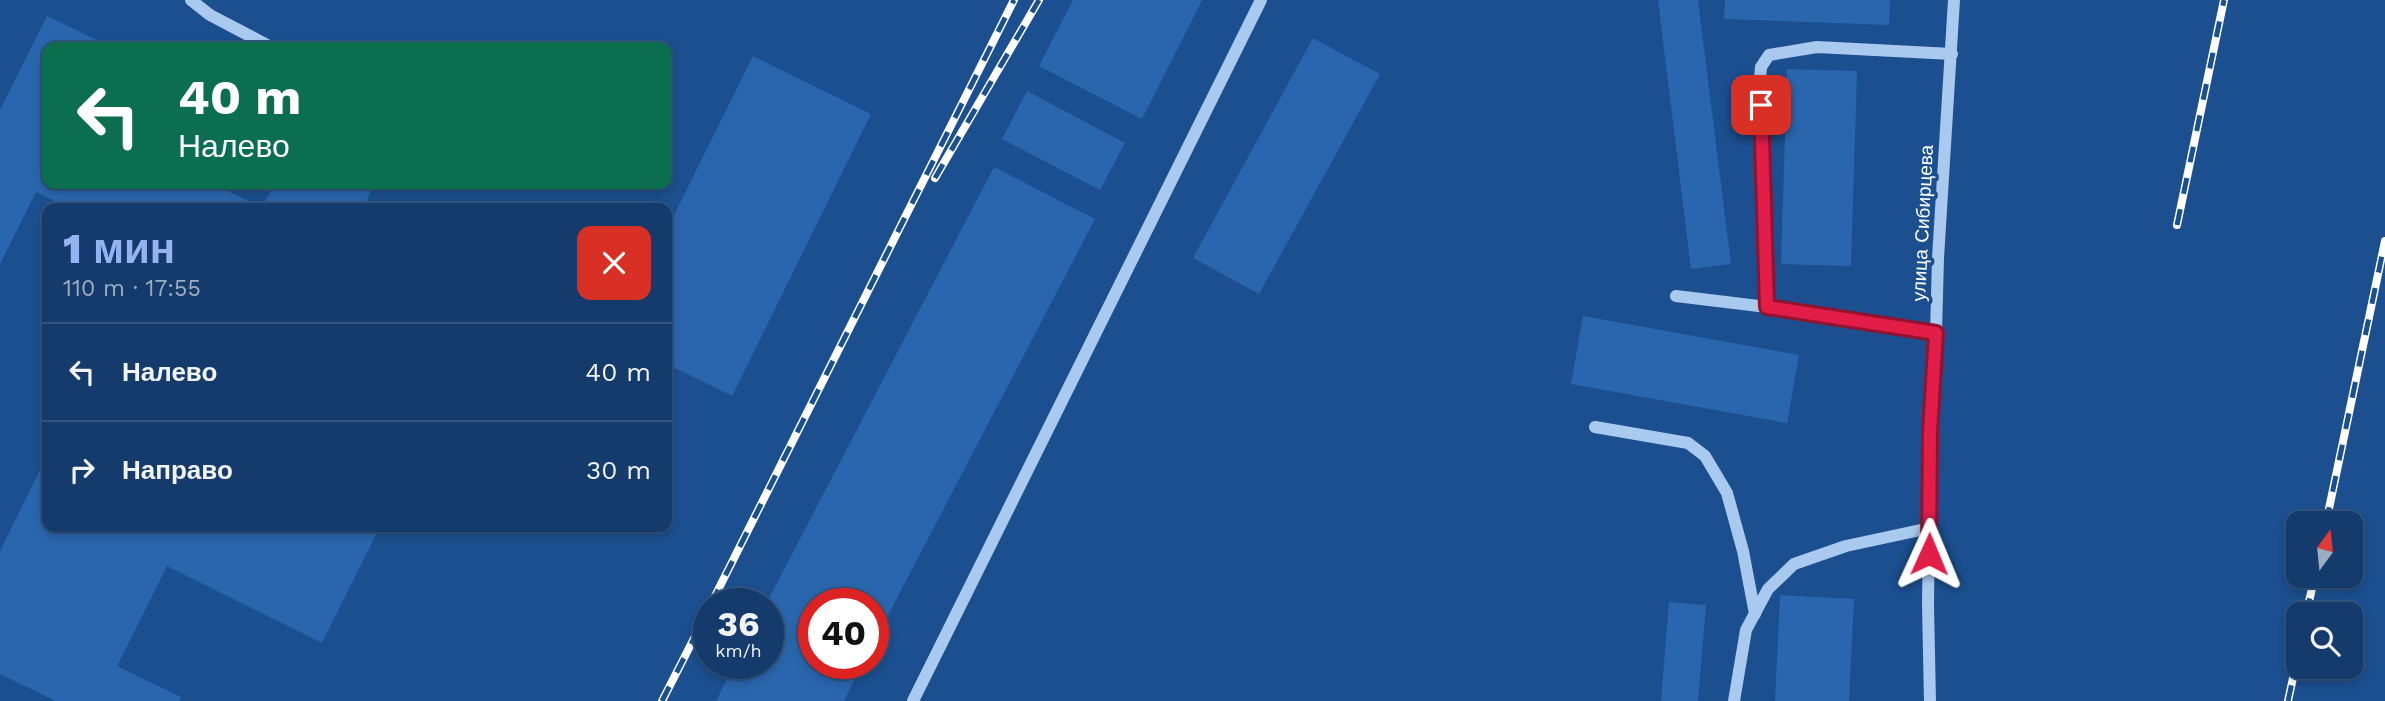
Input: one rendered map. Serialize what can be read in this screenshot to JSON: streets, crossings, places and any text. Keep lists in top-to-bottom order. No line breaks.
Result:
{"streets":{"street":["улица Сибирцева"]},"north":"top","page":{"turn":["40 m","Налево"],"heading":["1 мин","110 m · 17:55"],"list":[{"name":"Налево","value":"40 m"},{"name":"Направо","value":"30 m"}],"speed":"36 km/h","limit":"40"}}
